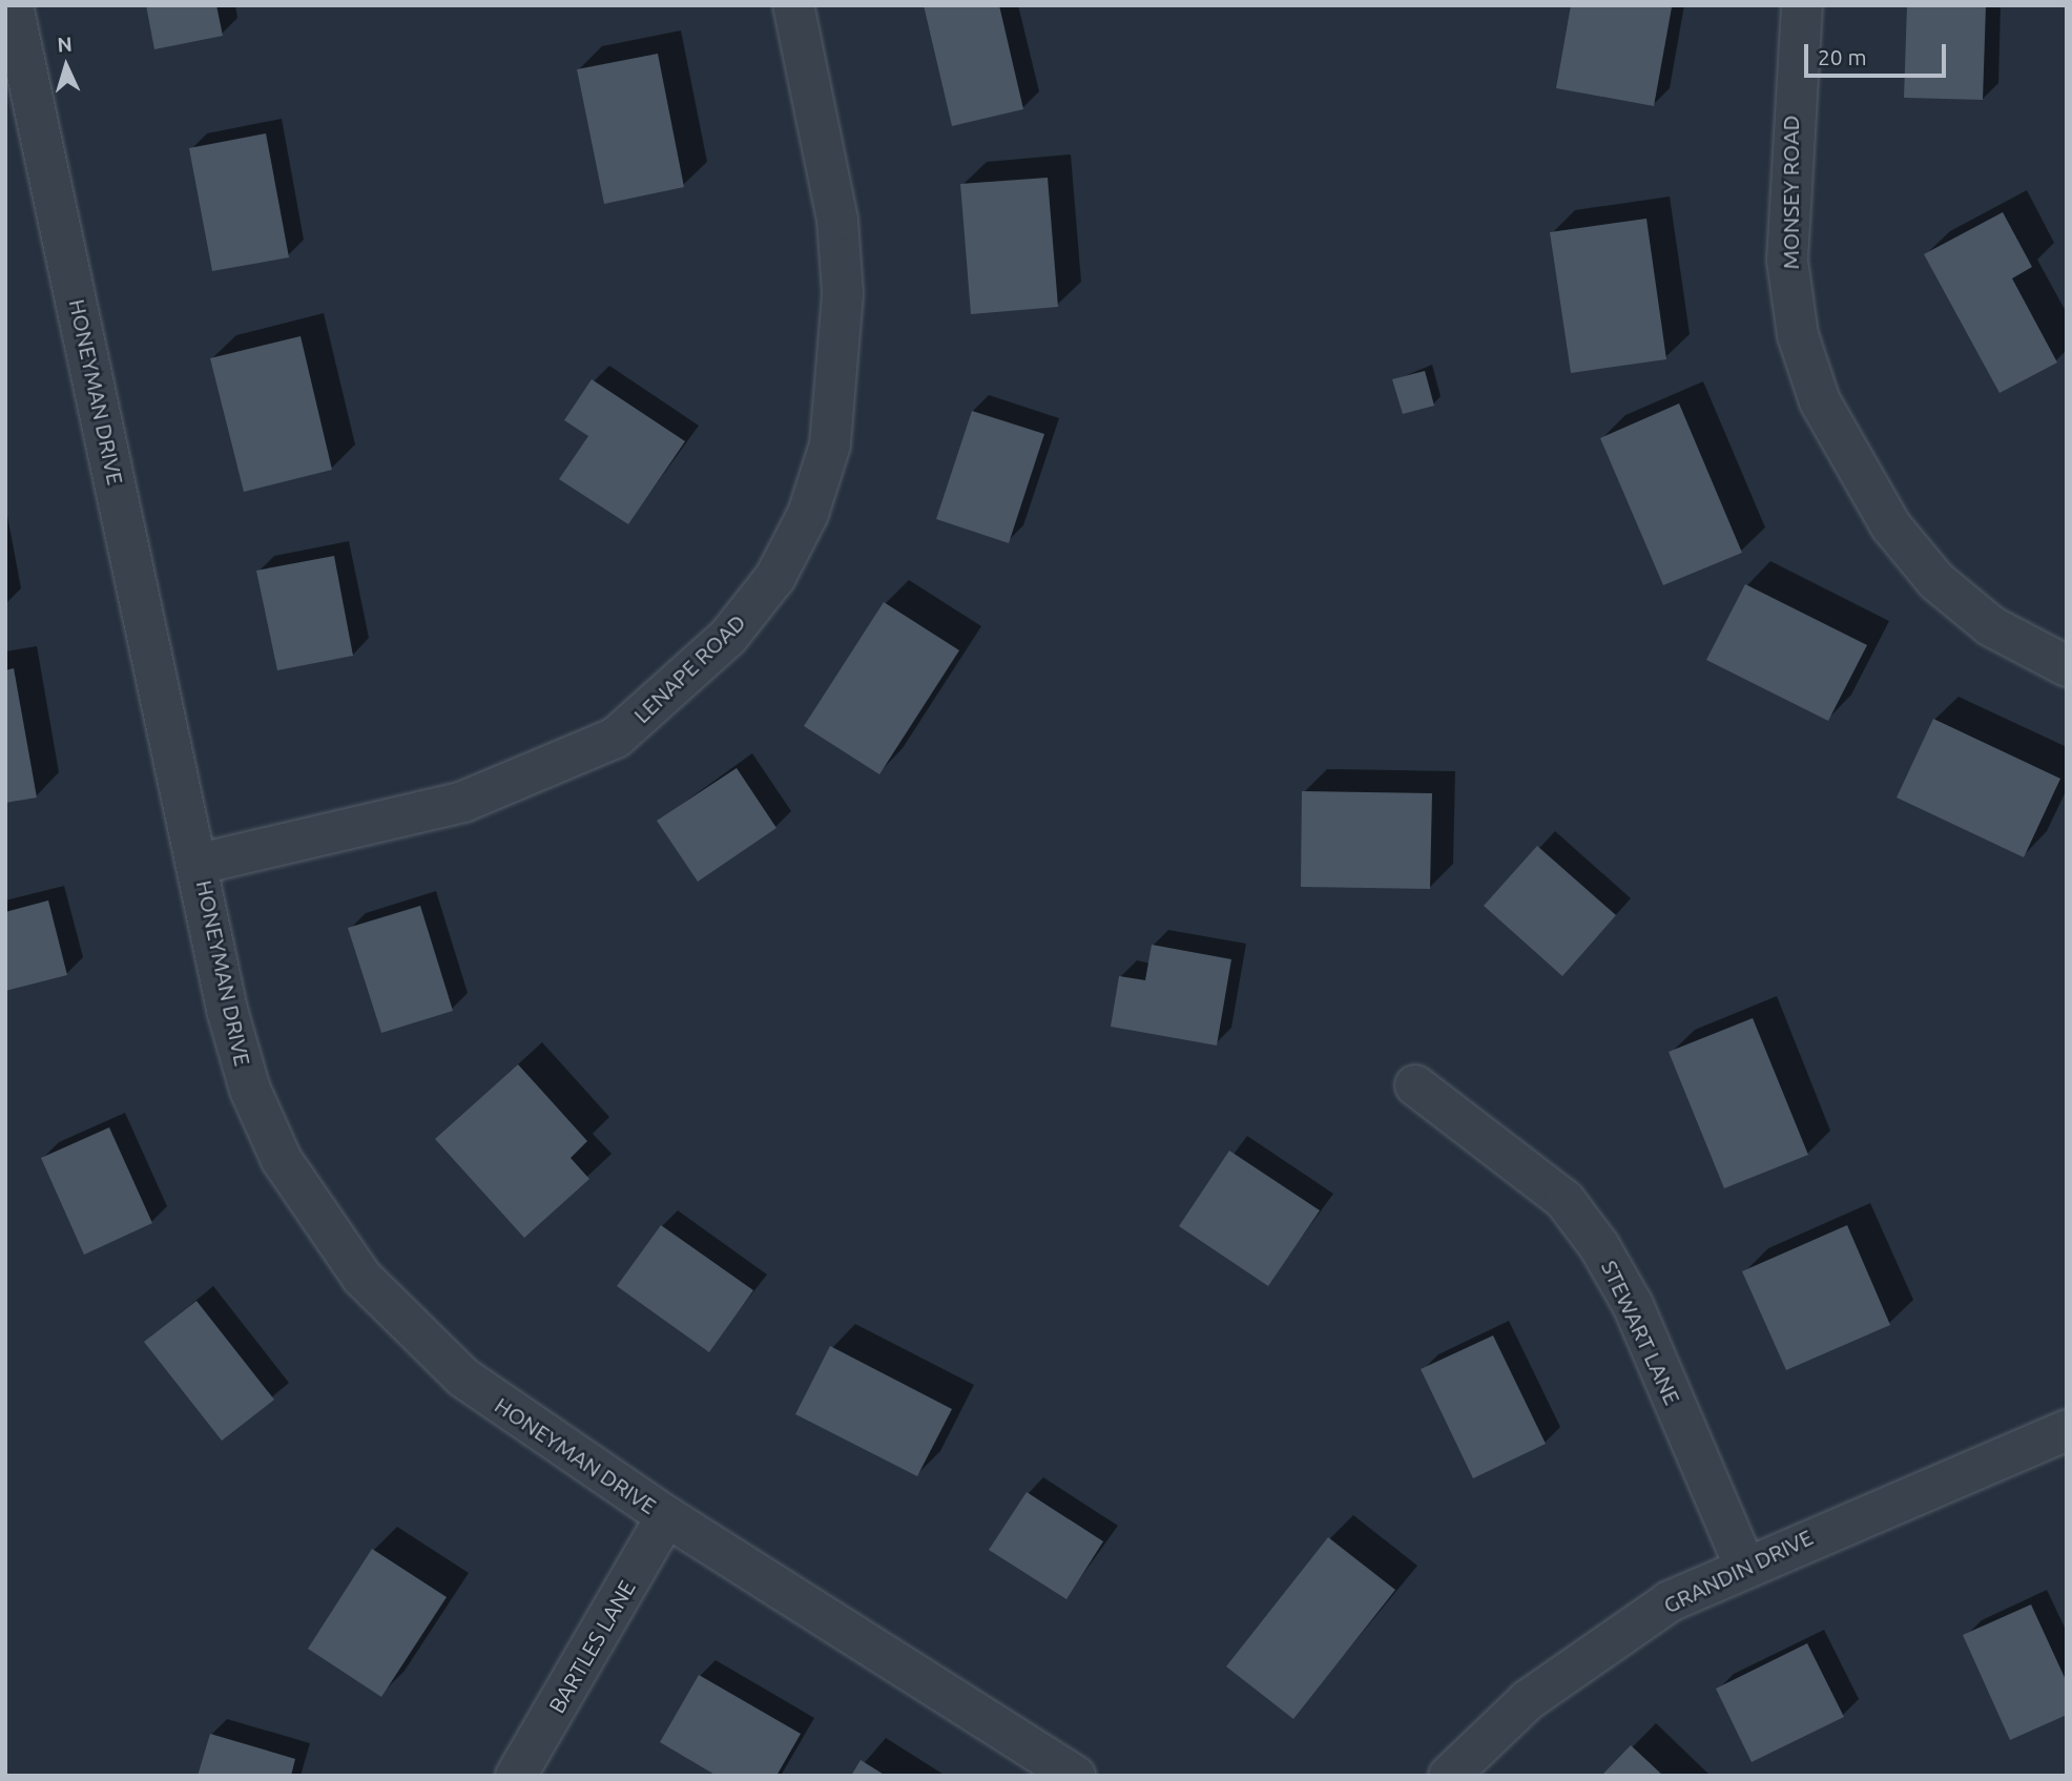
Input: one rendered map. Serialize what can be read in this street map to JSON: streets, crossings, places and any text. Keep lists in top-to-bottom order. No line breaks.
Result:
{"streets":{"street":["MONSEY ROAD","HONEYMAN DRIVE","LENAPE ROAD","STEWART LANE","GRANDIN DRIVE","BARTLES LANE"]},"crossings":[["HONEYMAN DRIVE","LENAPE ROAD"],["HONEYMAN DRIVE","BARTLES LANE"],["STEWART LANE","GRANDIN DRIVE"]],"scale_bar":"20 m","north":"top"}
